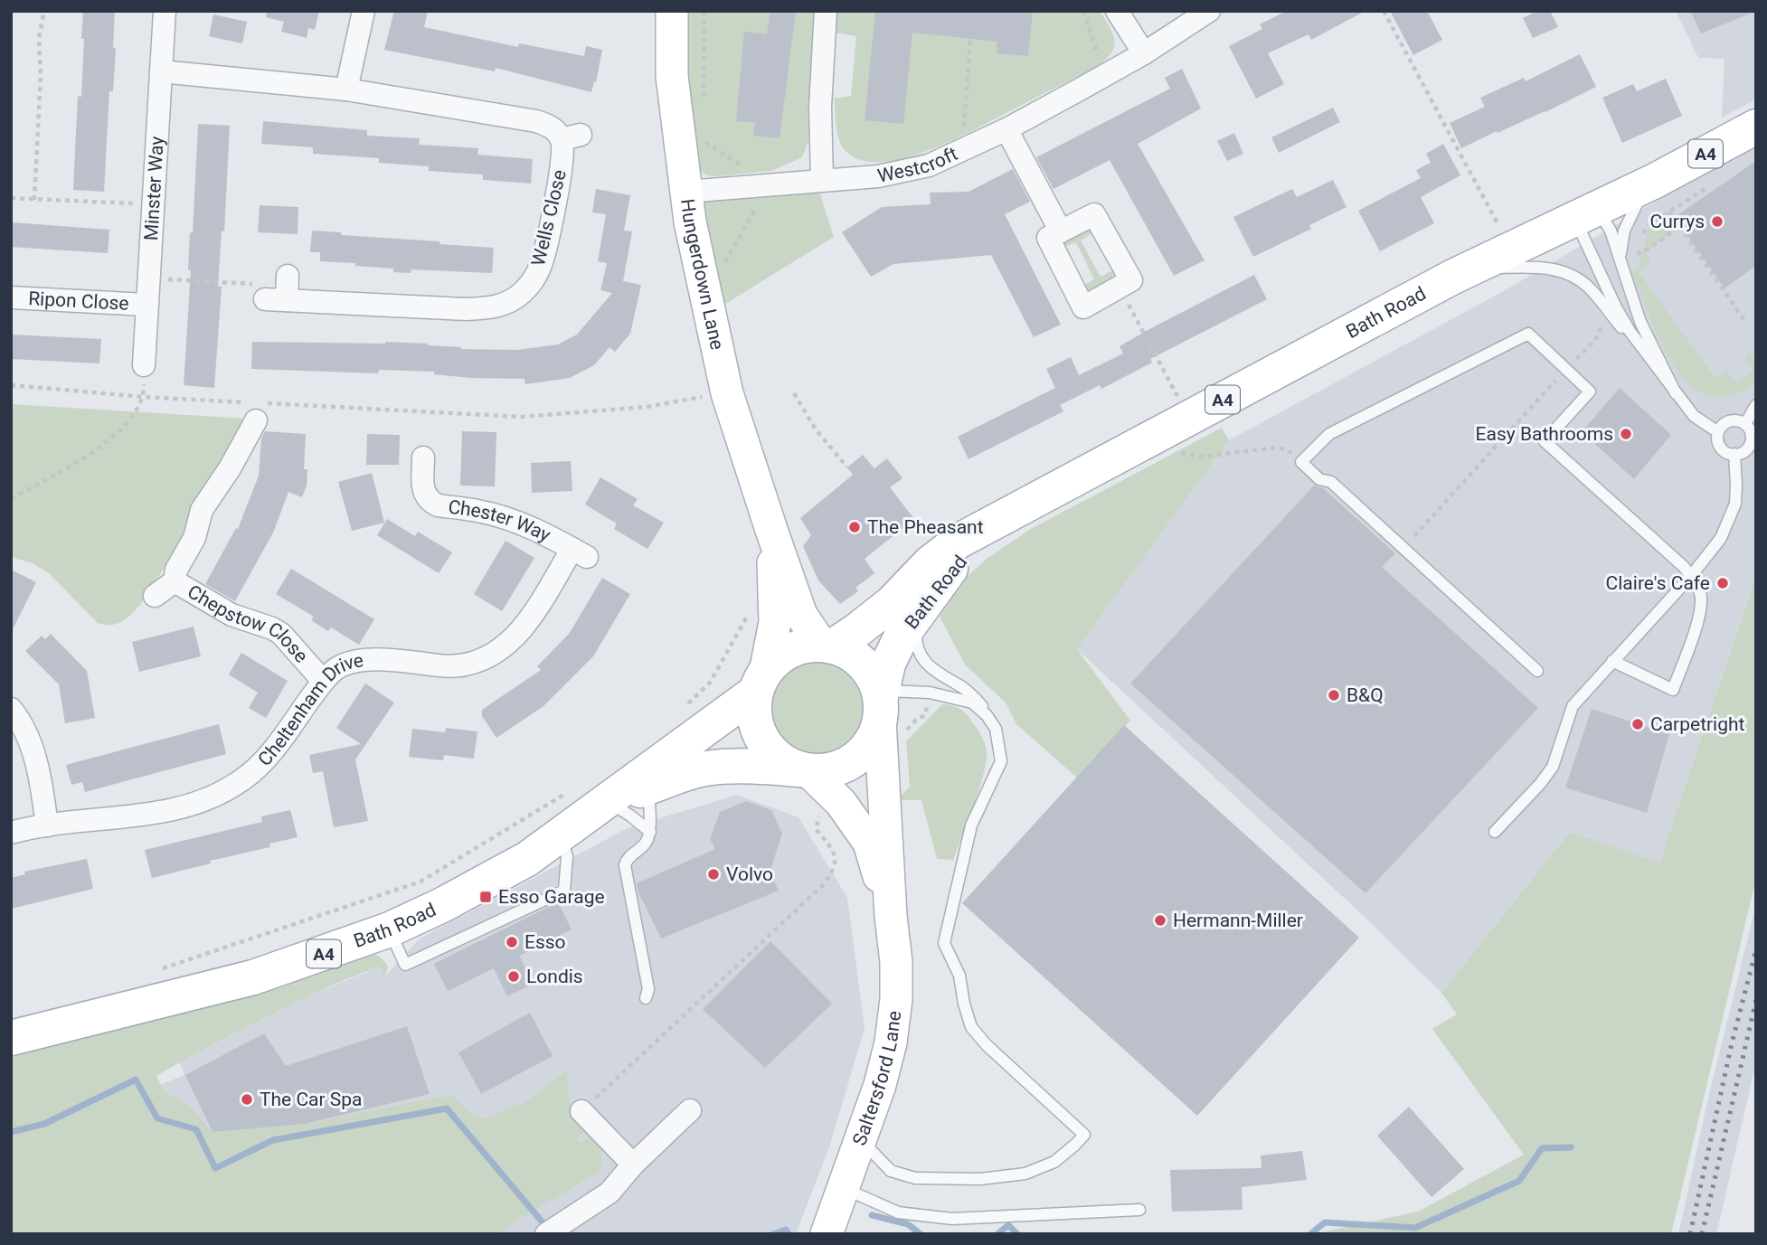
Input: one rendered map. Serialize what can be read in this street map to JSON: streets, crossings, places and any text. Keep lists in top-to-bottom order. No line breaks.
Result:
{"streets":{"main road":["A4","Hungerdown Lane","Bath Road","Saltersford Lane"],"street":["Westcroft","Minster Way","Wells Close","Ripon Close","Chester Way","Chepstow Close","Cheltenham Drive"]},"crossings":[["Westcroft","Hungerdown Lane"],["Minster Way","Wells Close"],["Minster Way","Ripon Close"],["Hungerdown Lane","Bath Road"],["Hungerdown Lane","Saltersford Lane"],["Bath Road","Saltersford Lane"],["Chester Way","Cheltenham Drive"],["Chepstow Close","Cheltenham Drive"]],"places":{"other":["Currys","Easy Bathrooms","The Pheasant","Claire's Cafe","B&Q","Carpetright","Volvo","Hermann-Miller","Esso","Londis","The Car Spa"],"transit":["Esso Garage"]}}
